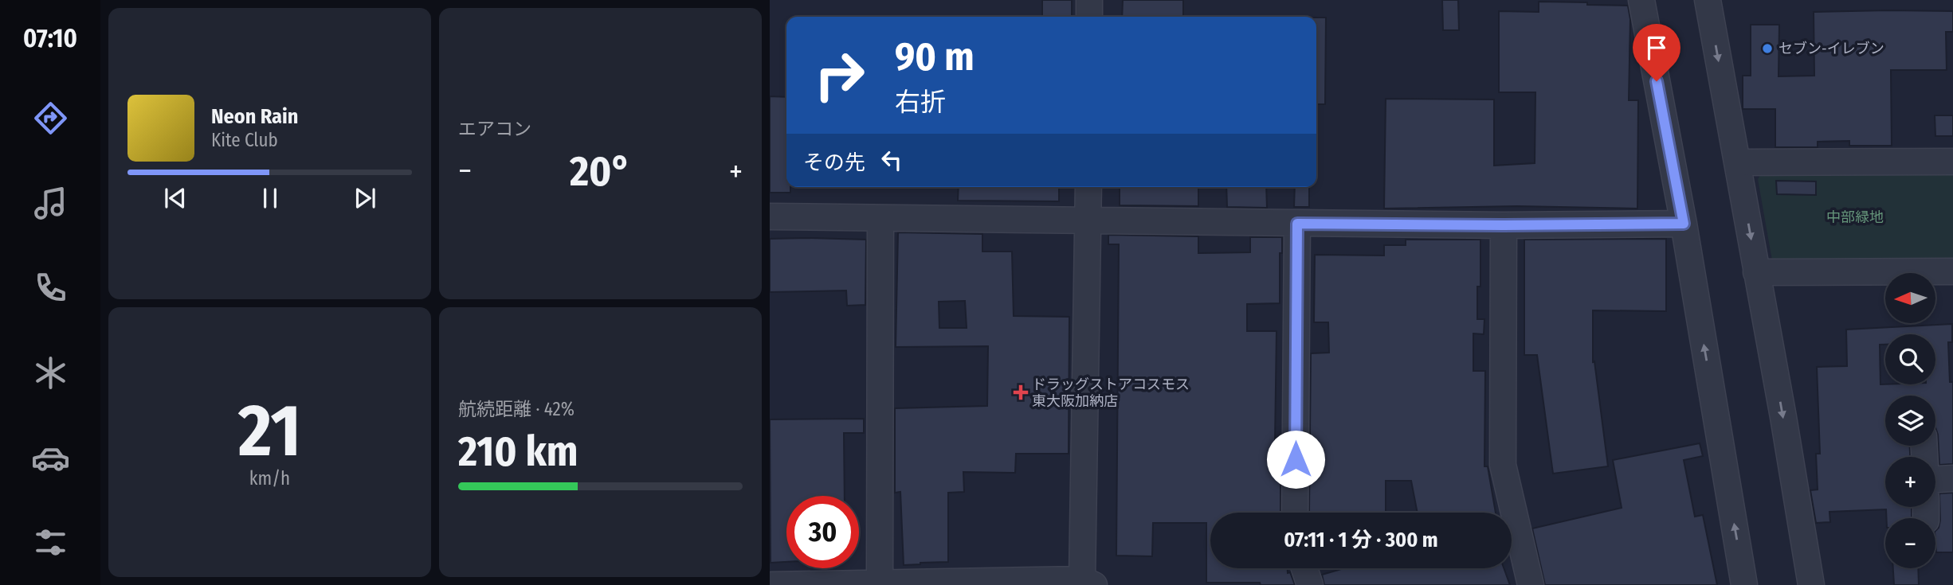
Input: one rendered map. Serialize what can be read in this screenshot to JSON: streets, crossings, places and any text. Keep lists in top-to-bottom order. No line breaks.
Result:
{"parks":["中部緑地"],"places":{"other":["セブン-イレブン"],"health":["ドラッグストアコスモス 東大阪加納店"]},"north":"left","page":{"tabs":"07:10","tile":["エアコン",["21","km/h"],["航続距離 · 42%","210 km"]],"turn":["90 m","右折"],"song":["Neon Rain","Kite Club"],"then":"その先","heat":["−","20°","+"],"map_buttons":["+","−"],"limit":"30","trip":"07:11 · 1 分 · 300 m"}}
